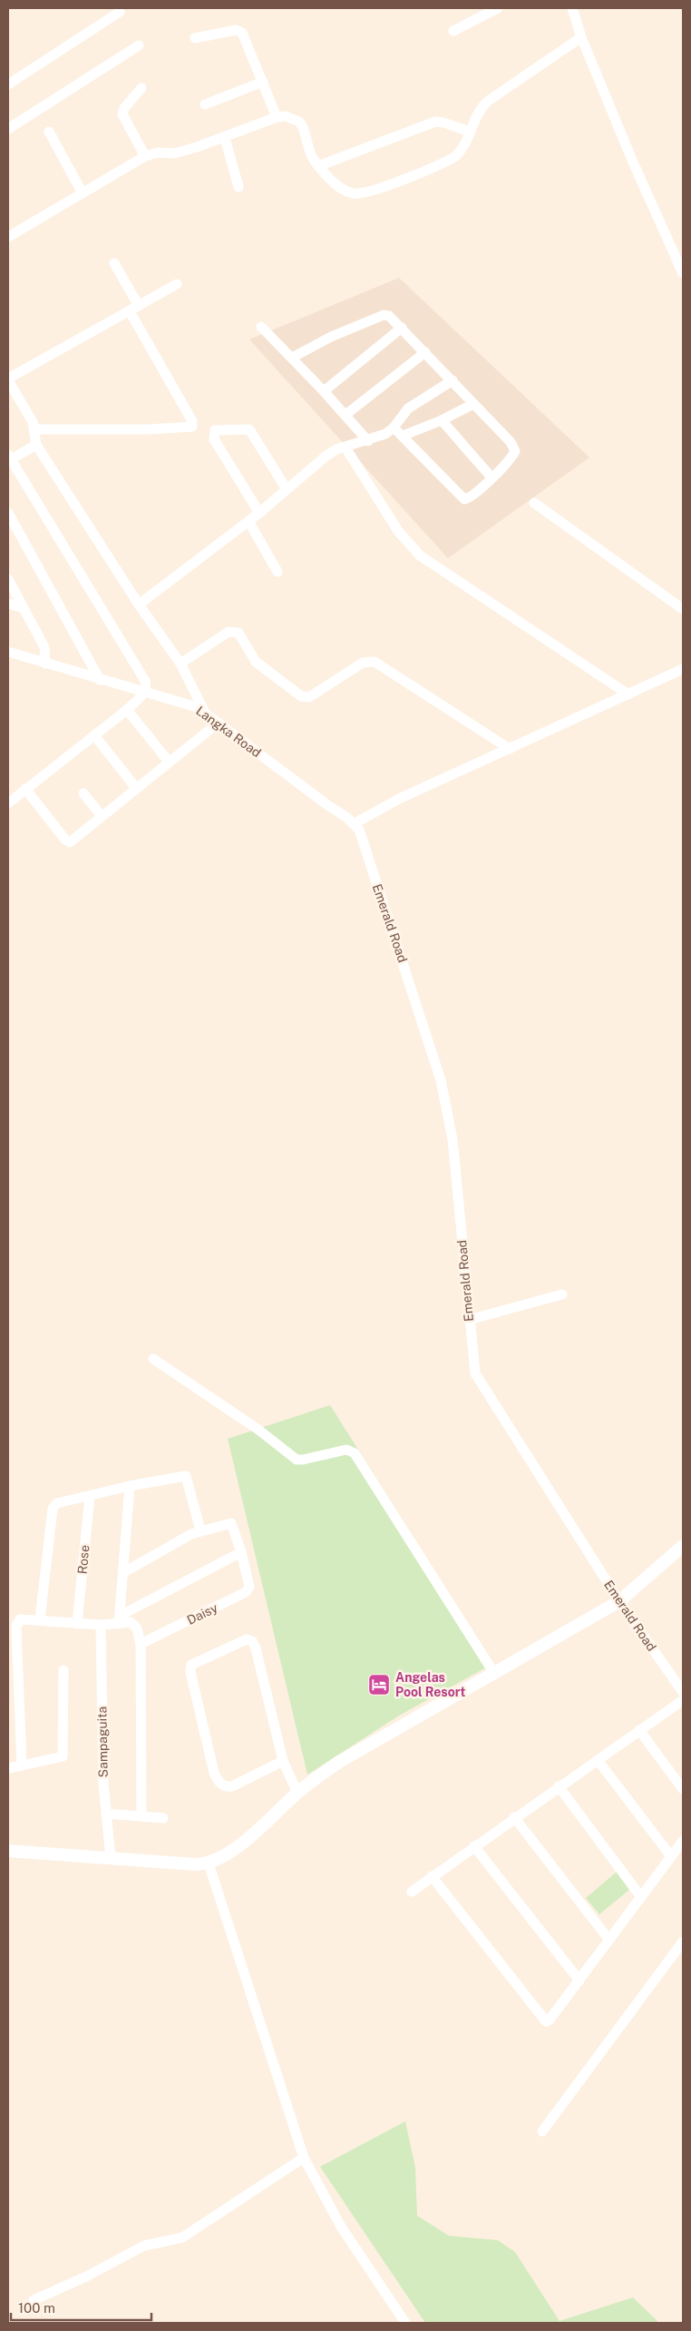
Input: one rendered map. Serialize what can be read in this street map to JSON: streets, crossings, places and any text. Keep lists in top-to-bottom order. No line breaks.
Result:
{"streets":{"street":["Langka Road","Emerald Road","Rose","Daisy","Sampaguita"]},"crossings":[["Langka Road","Emerald Road"]],"places":{"hotel":["Angelas Pool Resort"]},"scale_bar":"100 m"}
